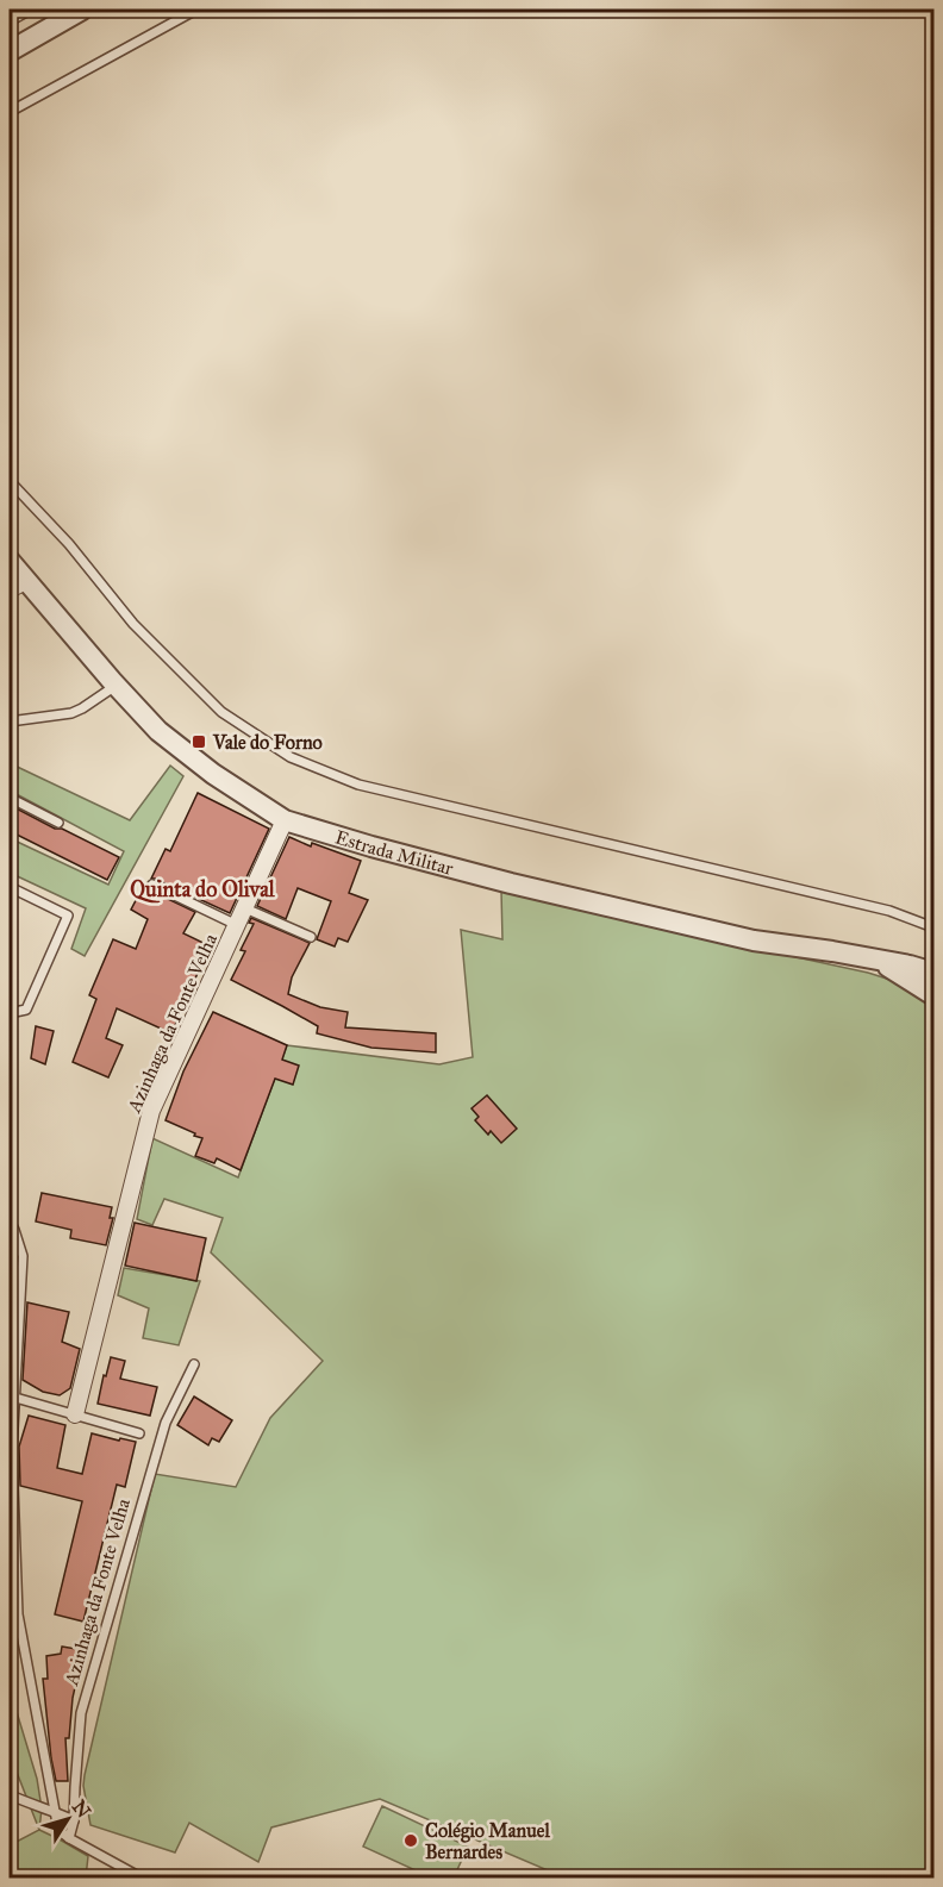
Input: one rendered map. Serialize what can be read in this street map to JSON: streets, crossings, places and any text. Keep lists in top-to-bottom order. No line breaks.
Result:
{"streets":{"street":["Estrada Militar","Azinhaga da Fonte Velha"]},"crossings":[["Estrada Militar","Azinhaga da Fonte Velha"]],"districts":["Quinta do Olival"],"places":{"transit":["Vale do Forno"],"other":["Colégio Manuel Bernardes"]},"north":"top right"}
